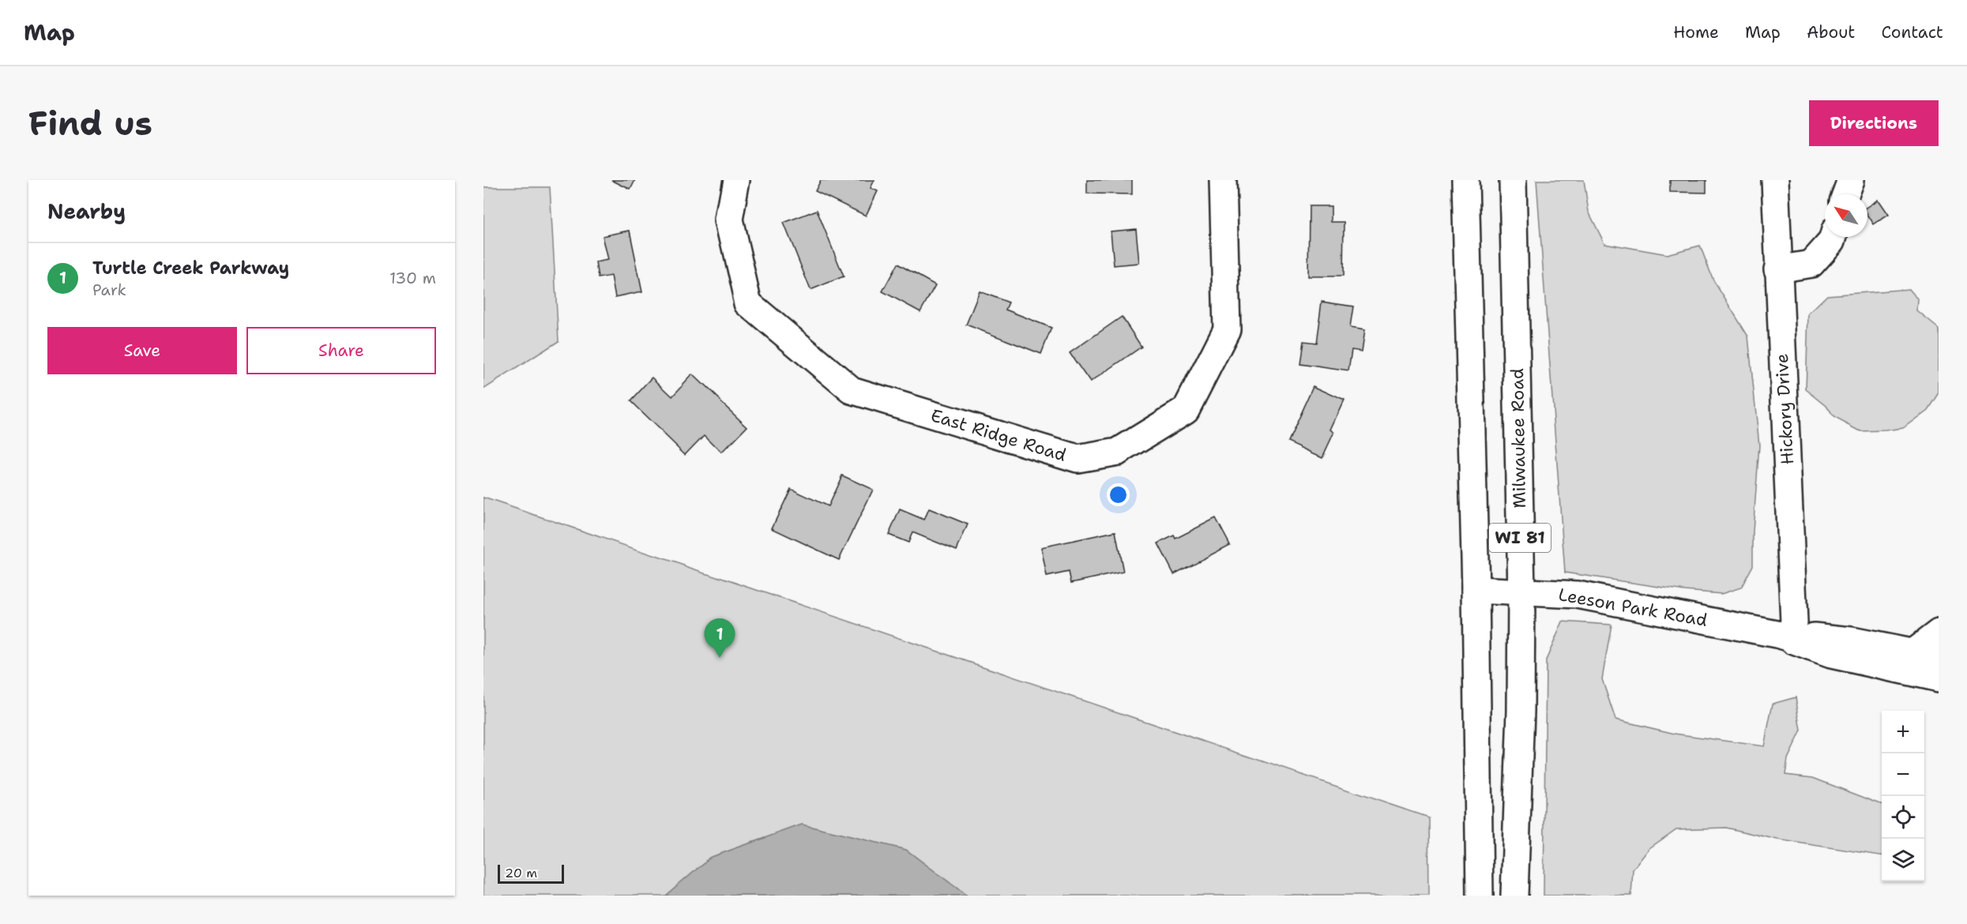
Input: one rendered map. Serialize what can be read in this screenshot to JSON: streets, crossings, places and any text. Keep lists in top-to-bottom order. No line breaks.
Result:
{"streets":{"street":["Hickory Drive","East Ridge Road","Milwaukee Road","WI 81","Leeson Park Road"]},"crossings":[["Hickory Drive","Leeson Park Road"],["Milwaukee Road","Leeson Park Road"],["WI 81","Leeson Park Road"]],"scale_bar":"20 m","north":"top left","page":{"header":"Map","nav":["Home","Map","About","Contact"],"buttons":["Directions",["Save","Share"]],"title":"Find us","heading":"Nearby","list":[{"mark":"1","name":"Turtle Creek Parkway","note":"Park","value":"130 m"}],"pins":"1","map_buttons":["+","−"],"scale":"20 m"}}
